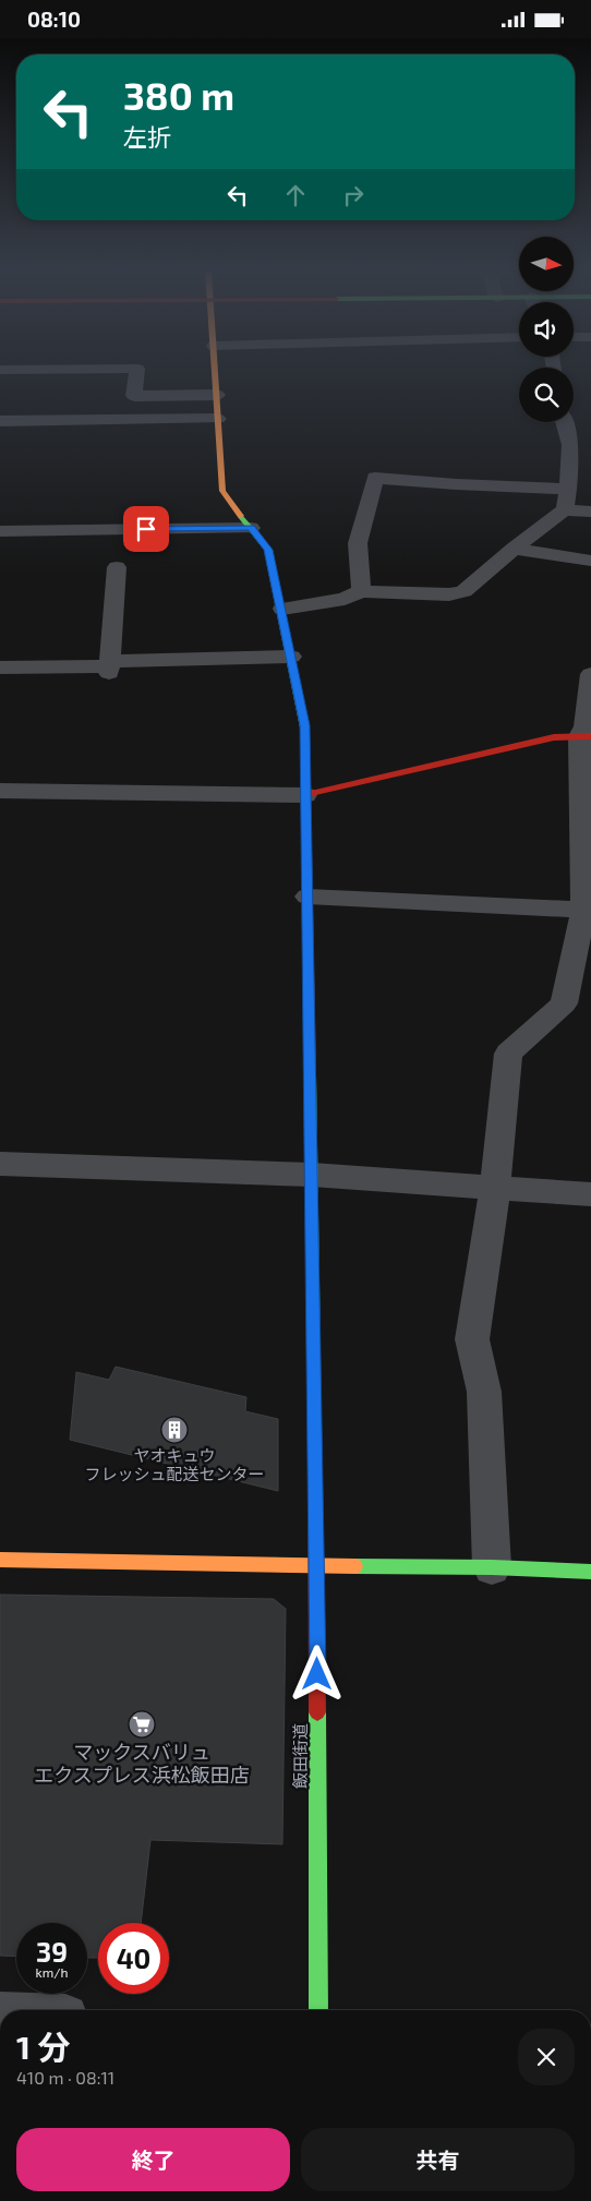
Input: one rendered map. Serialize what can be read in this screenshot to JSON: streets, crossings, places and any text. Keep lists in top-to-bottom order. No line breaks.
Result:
{"streets":{"street":["飯田街道"]},"places":{"building":["ヤオキュウ フレッシュ配送センター"],"supermarket":["マックスバリュ エクスプレス浜松飯田店"]},"north":"right","page":{"status":"08:10","turn":["380 m","左折"],"speed":"39 km/h","limit":"40","heading":["1 分","410 m · 08:11"],"buttons":["終了","共有"]}}
